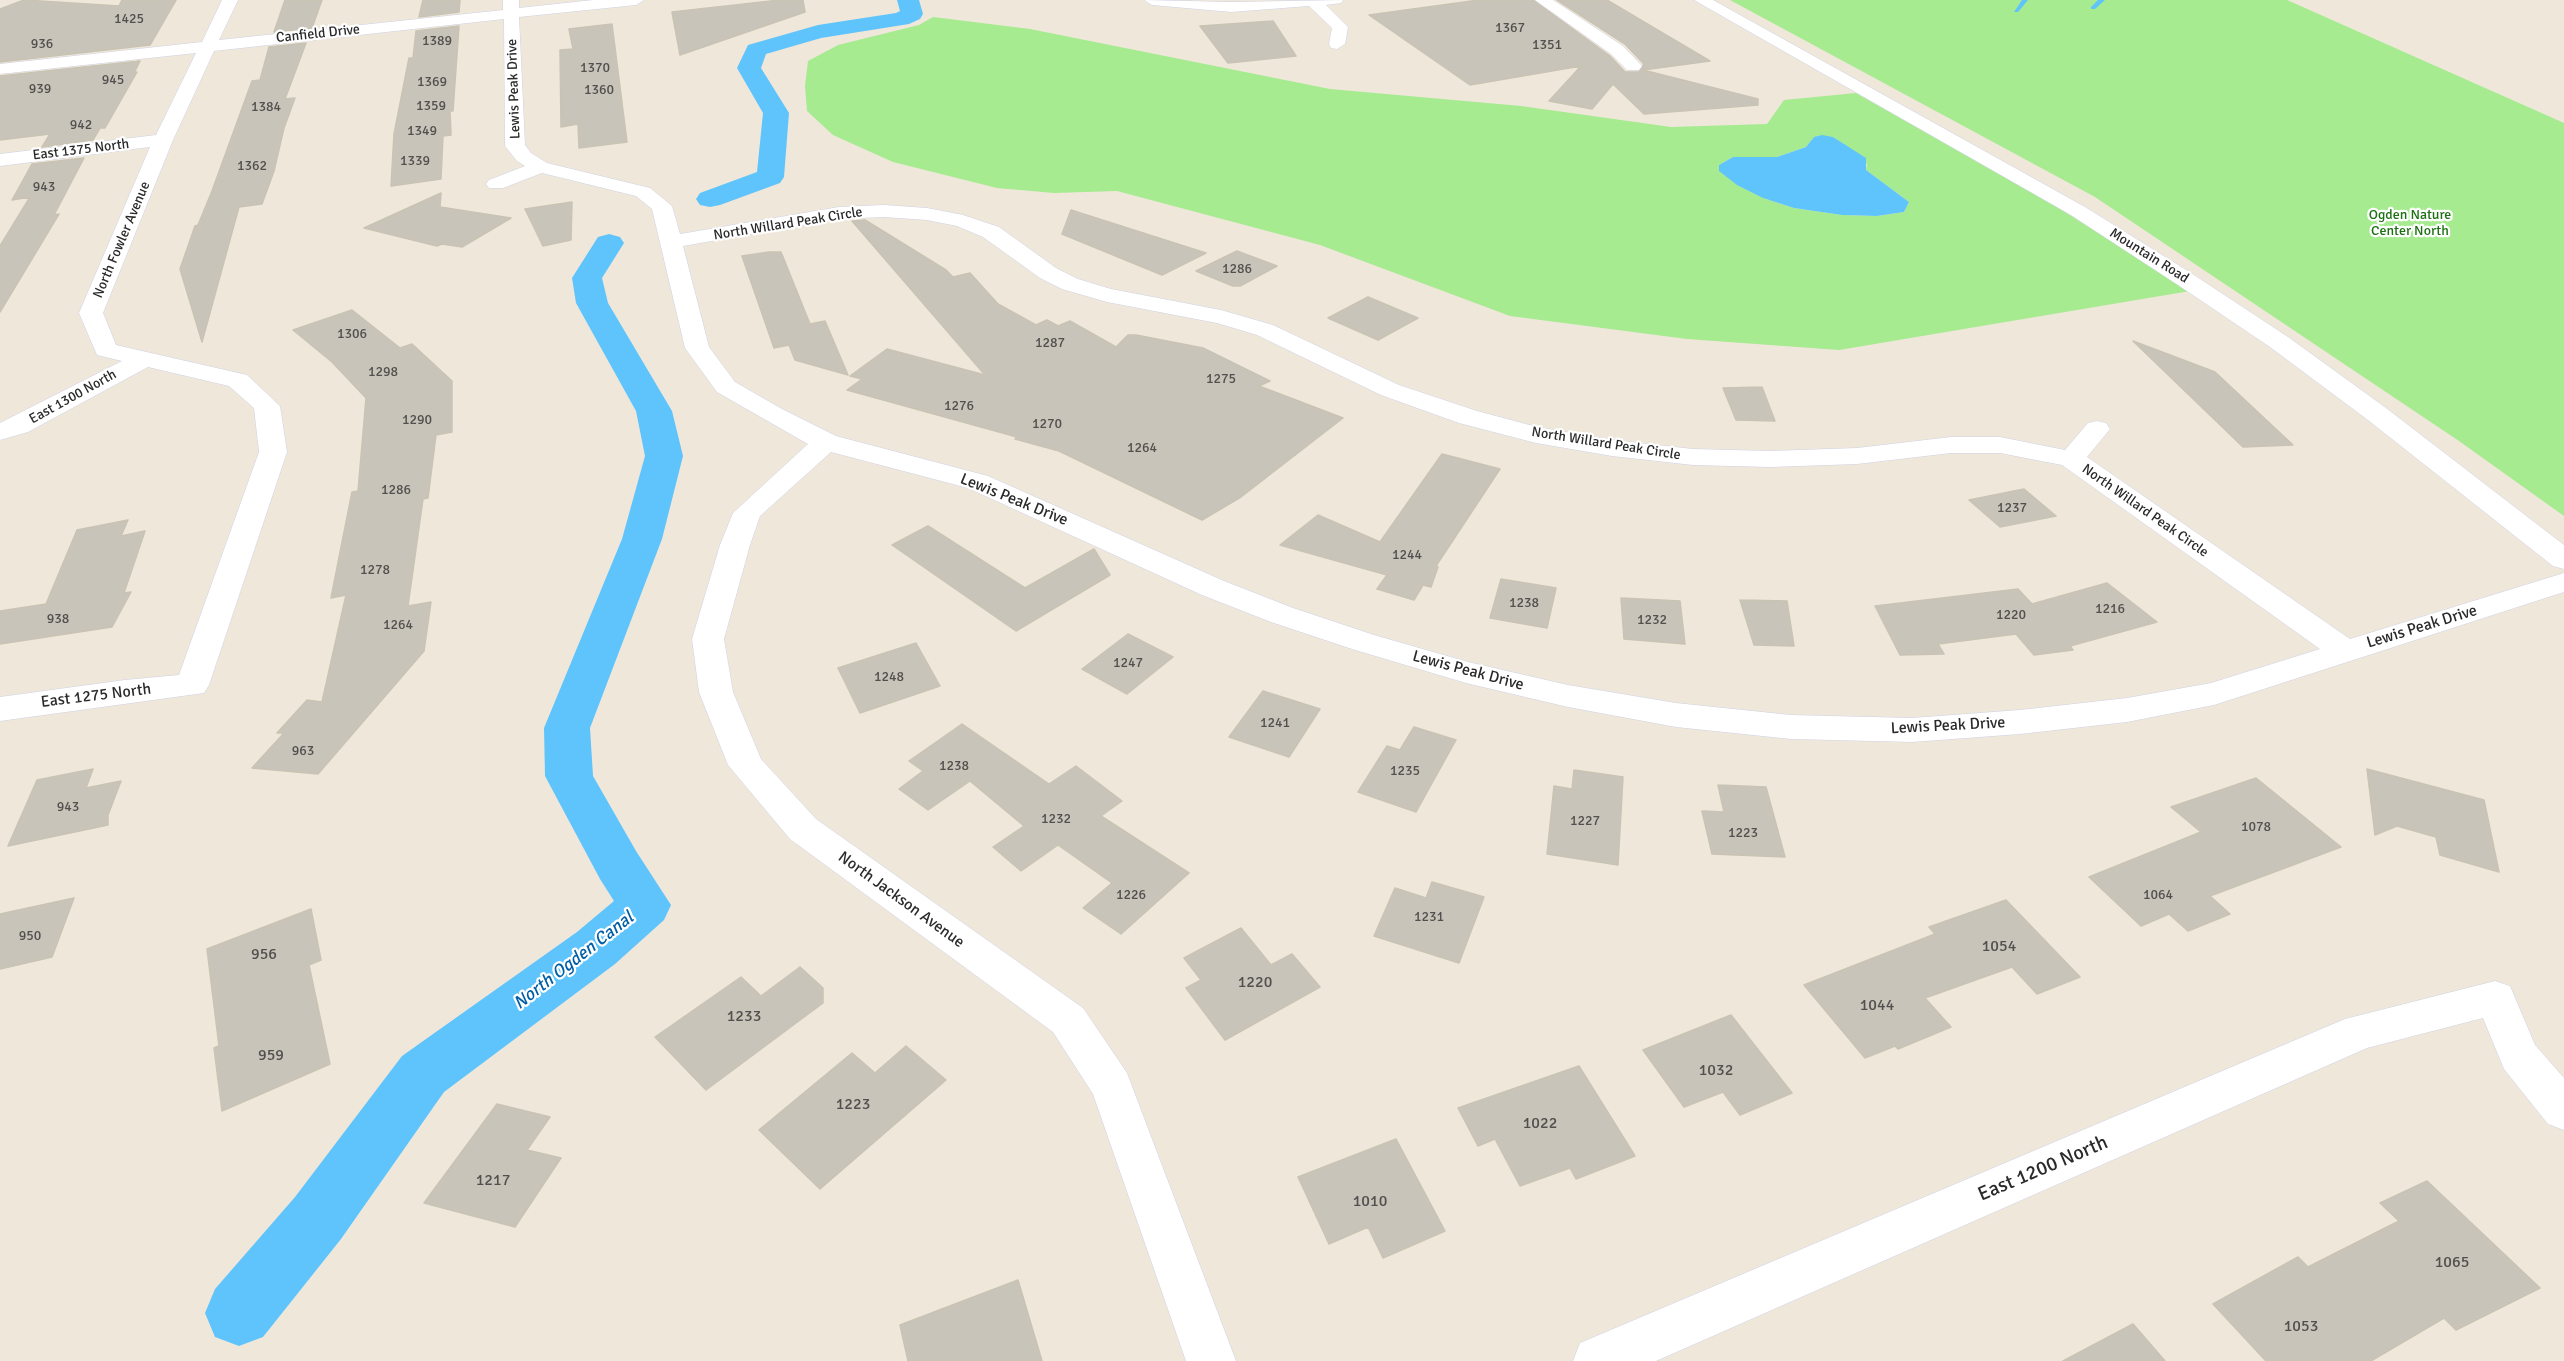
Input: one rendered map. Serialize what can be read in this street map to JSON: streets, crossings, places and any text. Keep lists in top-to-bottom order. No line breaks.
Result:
{"streets":{"street":["Canfield Drive","Lewis Peak Drive","East 1375 North","North Willard Peak Circle","North Fowler Avenue","Mountain Road","East 1300 North","East 1275 North","North Jackson Avenue","East 1200 North"]},"crossings":[["Canfield Drive","Lewis Peak Drive"],["Canfield Drive","North Fowler Avenue"],["Lewis Peak Drive","North Willard Peak Circle"],["Lewis Peak Drive","North Jackson Avenue"],["East 1375 North","North Fowler Avenue"],["North Fowler Avenue","East 1300 North"],["North Fowler Avenue","East 1275 North"]],"water":["North Ogden Canal"],"parks":["Ogden Nature Center North"],"house_numbers":["1425","1367","1389","936","1351","1370","945","1369","939","1360","1359","1384","942","1349","1339","1362","943","1286","1306","1287","1298","1275","1276","1290","1270","1264","1286","1237","1244","1278","1238","1216","1220","938","1232","1264","1247","1248","1241","963","1238","1235","943","1232","1227","1078","1223","1226","1064","1231","950","1054","956","1220","1044","1233","959","1032","1223","1022","1217","1010","1065","1053"]}
